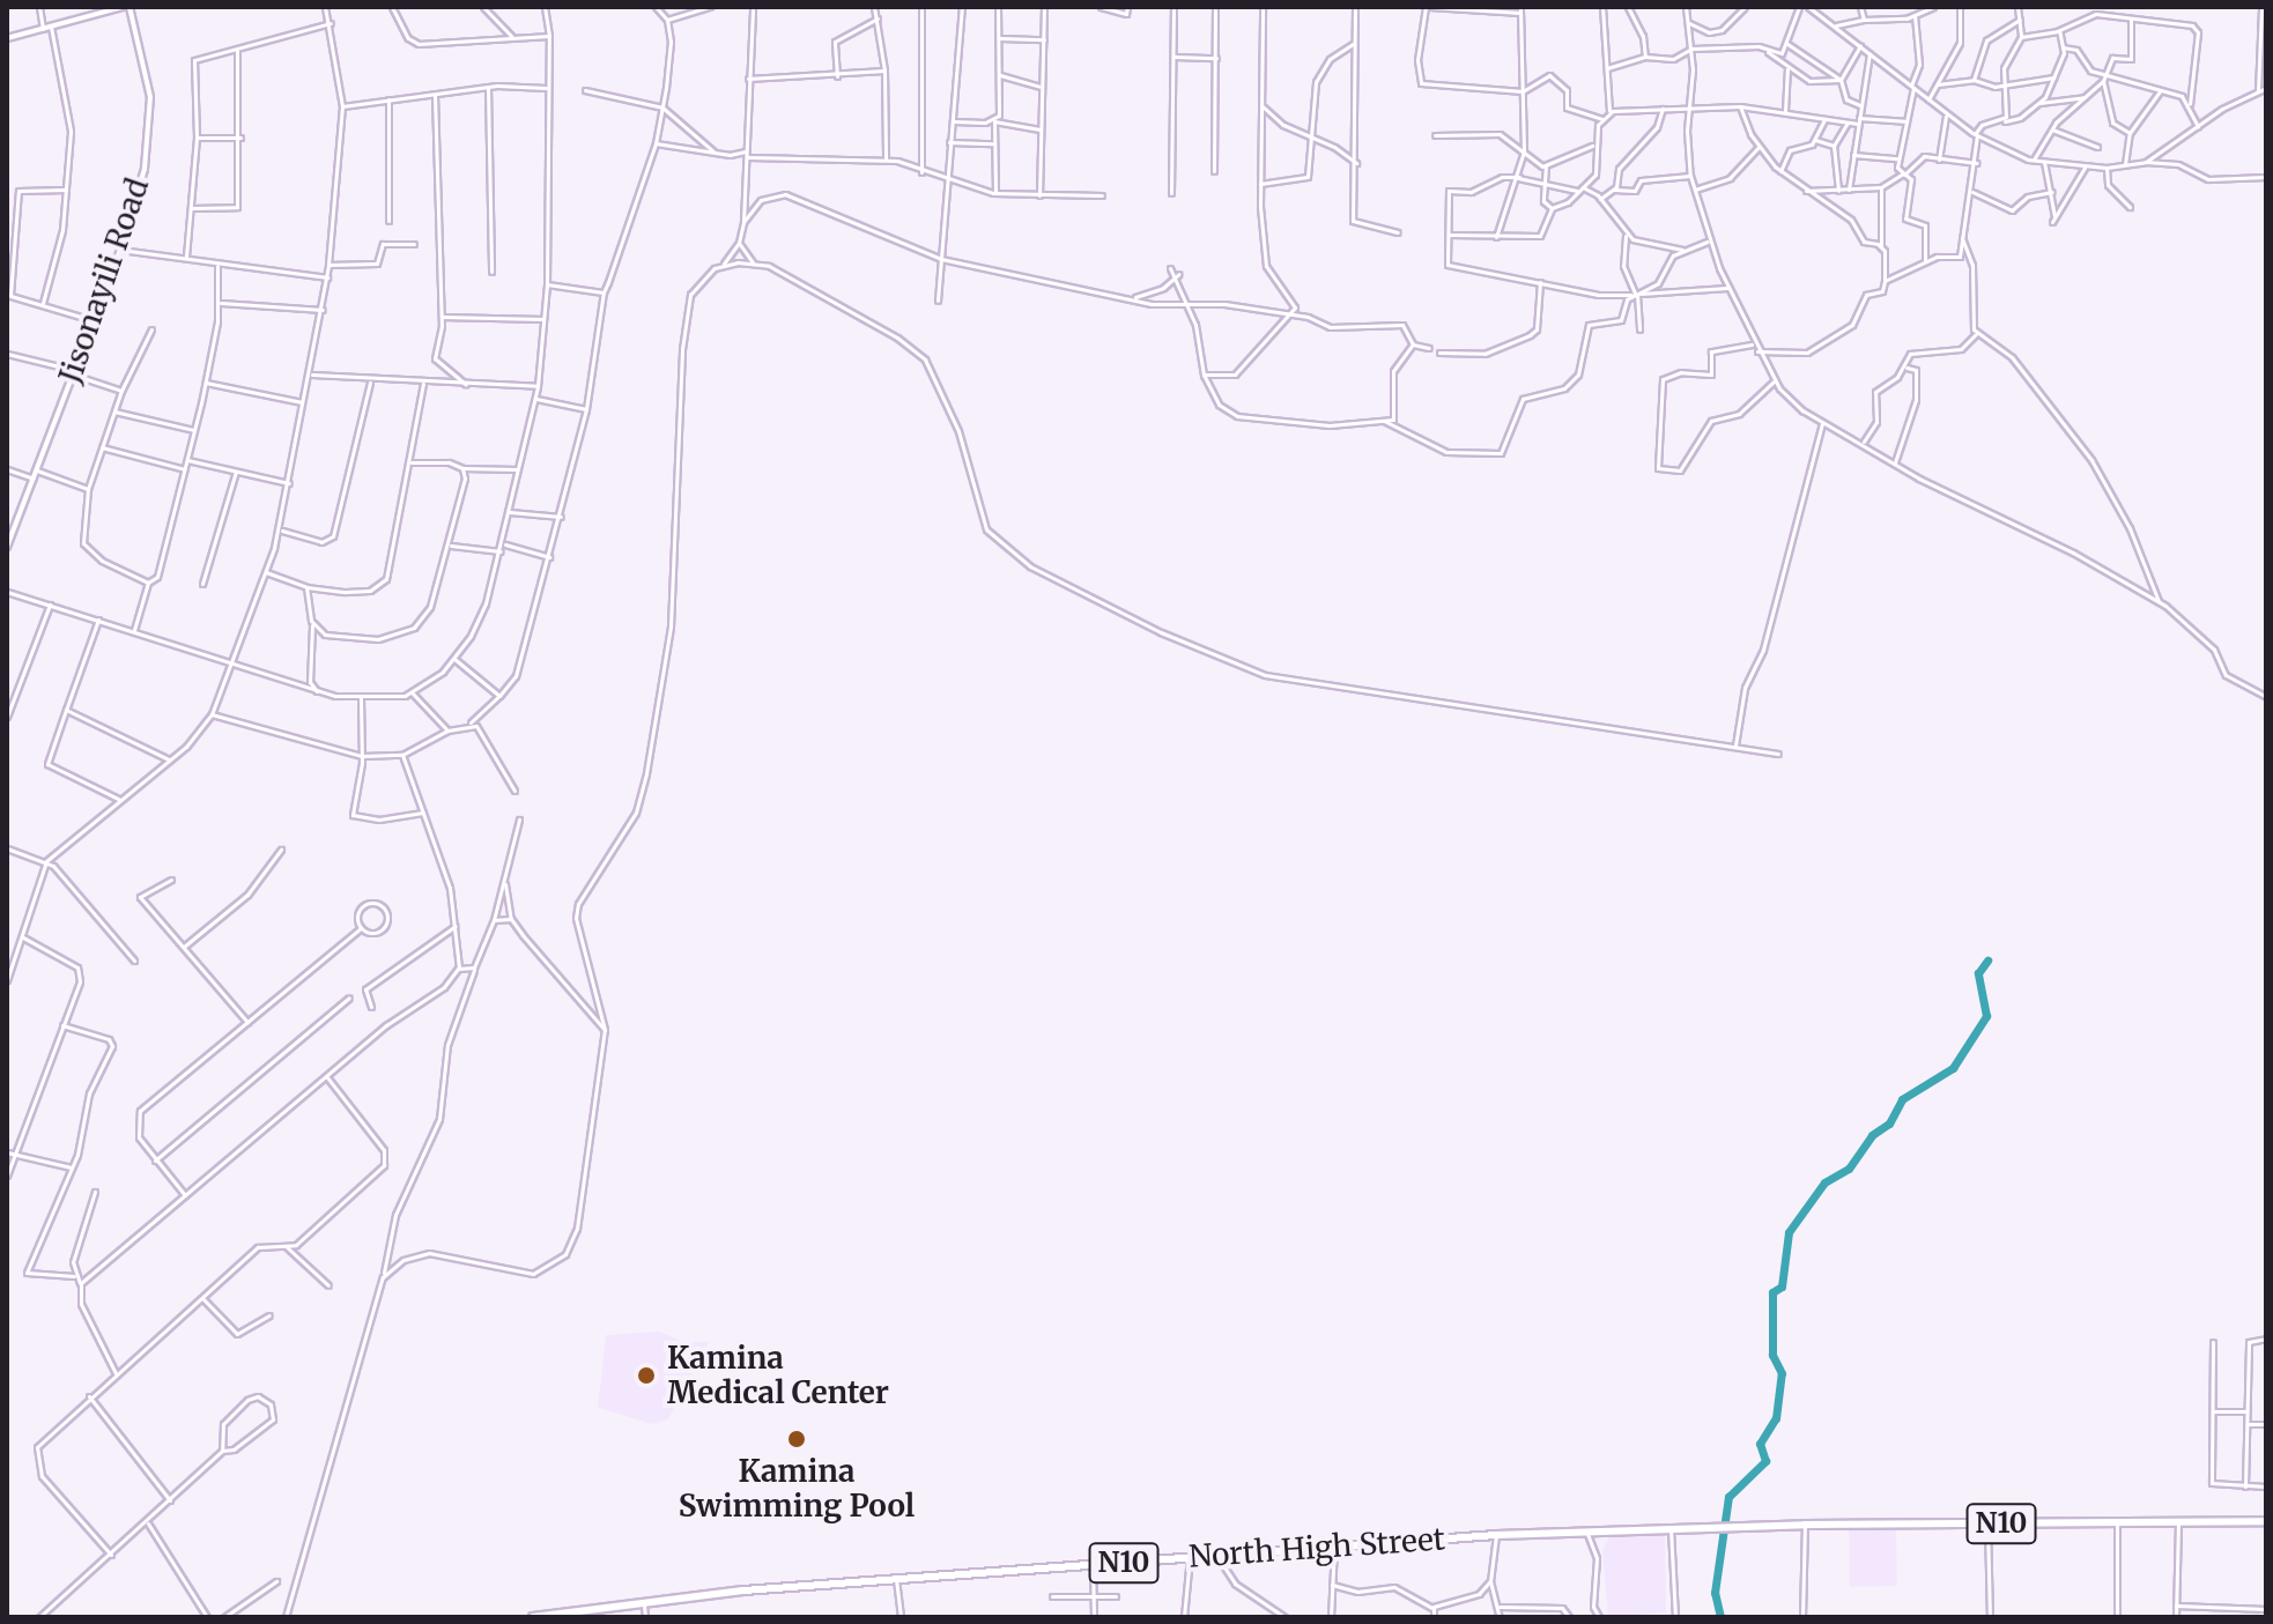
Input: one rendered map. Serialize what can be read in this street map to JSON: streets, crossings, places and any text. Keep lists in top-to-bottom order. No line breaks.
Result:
{"streets":{"highway":["N10","North High Street"],"street":["Jisonayili Road"]},"crossings":[["N10","North High Street"]],"places":["Kamina Medical Center","Kamina Swimming Pool"]}
